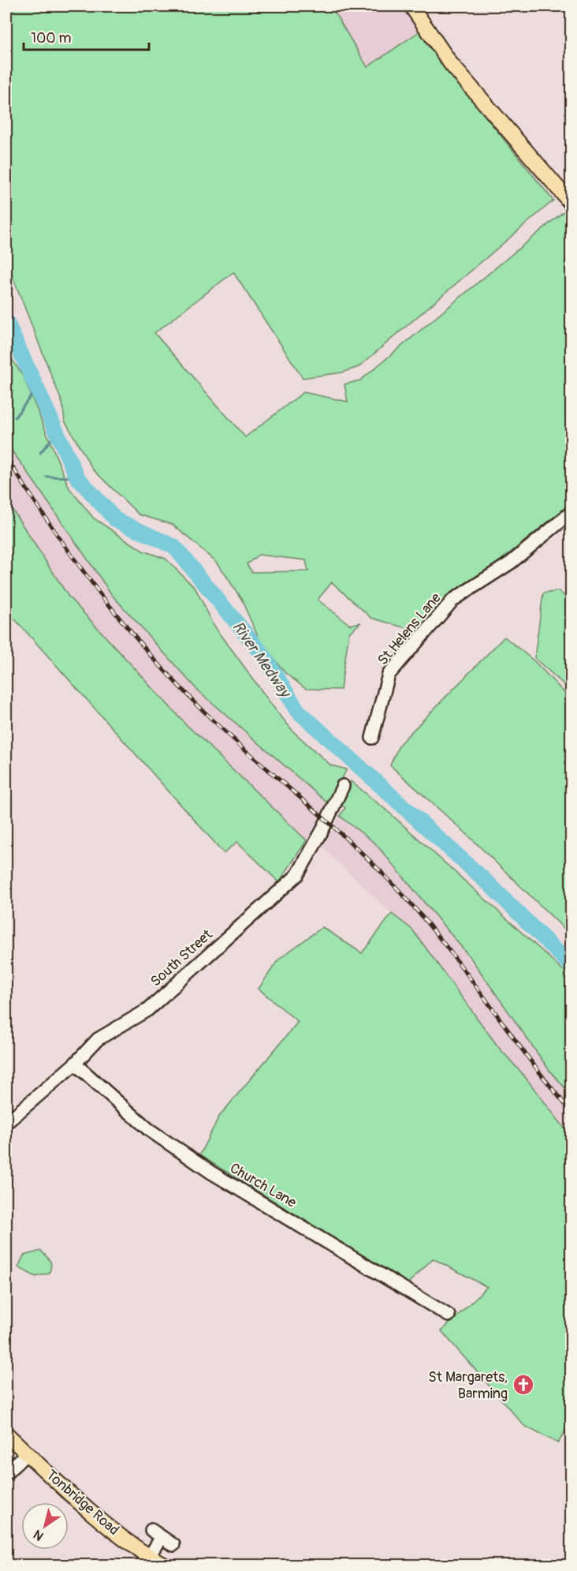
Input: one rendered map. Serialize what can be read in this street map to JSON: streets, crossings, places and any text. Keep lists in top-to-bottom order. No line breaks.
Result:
{"streets":{"main road":["Tonbridge Road"],"street":["St Helens Lane","South Street","Church Lane"]},"crossings":[["South Street","Church Lane"]],"water":["River Medway"],"places":{"church":["St Margarets, Barming"]},"scale_bar":"100 m","north":"bottom left"}
